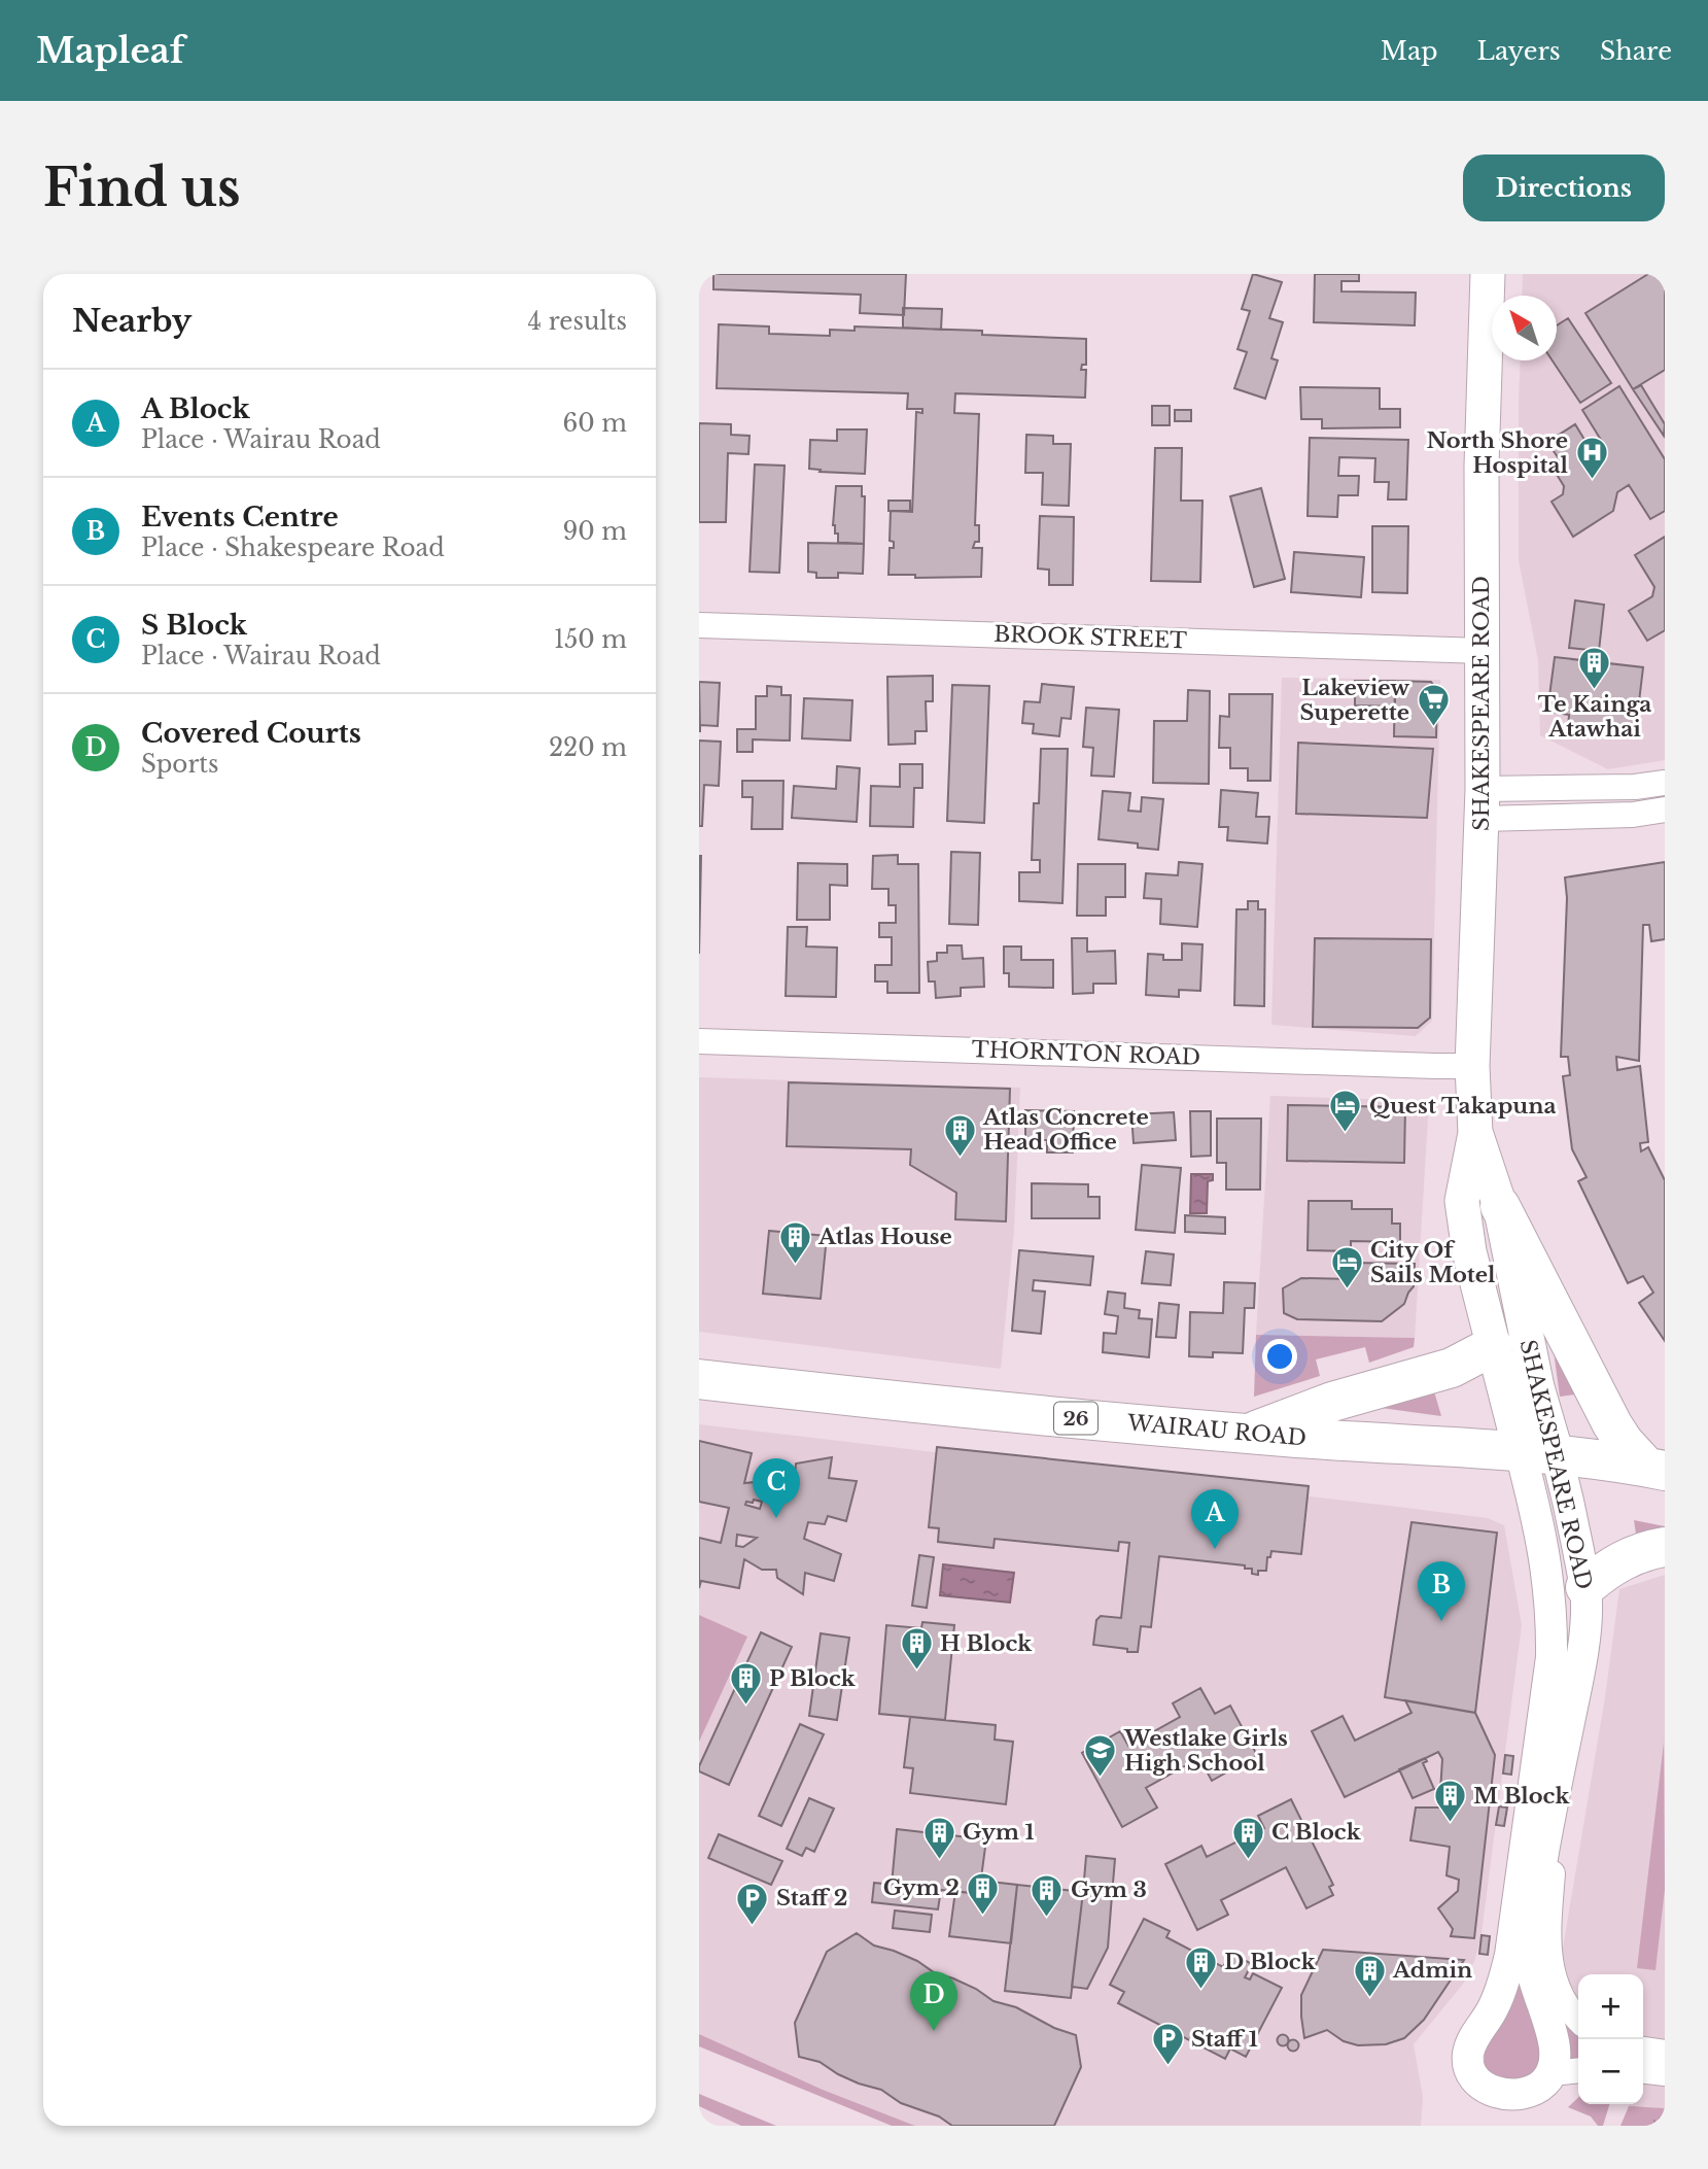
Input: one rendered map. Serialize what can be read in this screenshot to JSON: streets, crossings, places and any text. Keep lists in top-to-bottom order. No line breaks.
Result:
{"streets":{"main road":["SHAKESPEARE ROAD","26","WAIRAU ROAD"],"street":["BROOK STREET","THORNTON ROAD"]},"crossings":[["BROOK STREET","SHAKESPEARE ROAD"],["SHAKESPEARE ROAD","THORNTON ROAD"],["SHAKESPEARE ROAD","26"],["SHAKESPEARE ROAD","WAIRAU ROAD"],["26","WAIRAU ROAD"]],"places":{"hospital":["North Shore Hospital"],"building":["Te Kainga Atawhai","Atlas Concrete Head Office","Atlas House","H Block","P Block","M Block","Gym 1","C Block","Gym 2","Gym 3","D Block","Admin"],"supermarket":["Lakeview Superette"],"hotel":["Quest Takapuna","City Of Sails Motel"],"school or university":["Westlake Girls High School"],"parking":["Staff 2","Staff 1"]},"north":"top left","page":{"header":"Mapleaf","nav":["Map","Layers","Share"],"buttons":"Directions","title":"Find us","heading":["Nearby","4 results"],"list":[{"mark":"A","name":"A Block","note":"Place · Wairau Road","value":"60 m"},{"mark":"B","name":"Events Centre","note":"Place · Shakespeare Road","value":"90 m"},{"mark":"C","name":"S Block","note":"Place · Wairau Road","value":"150 m"},{"mark":"D","name":"Covered Courts","note":"Sports","value":"220 m"}],"pins":["C","A","B","D"],"map_buttons":["+","−"]}}
